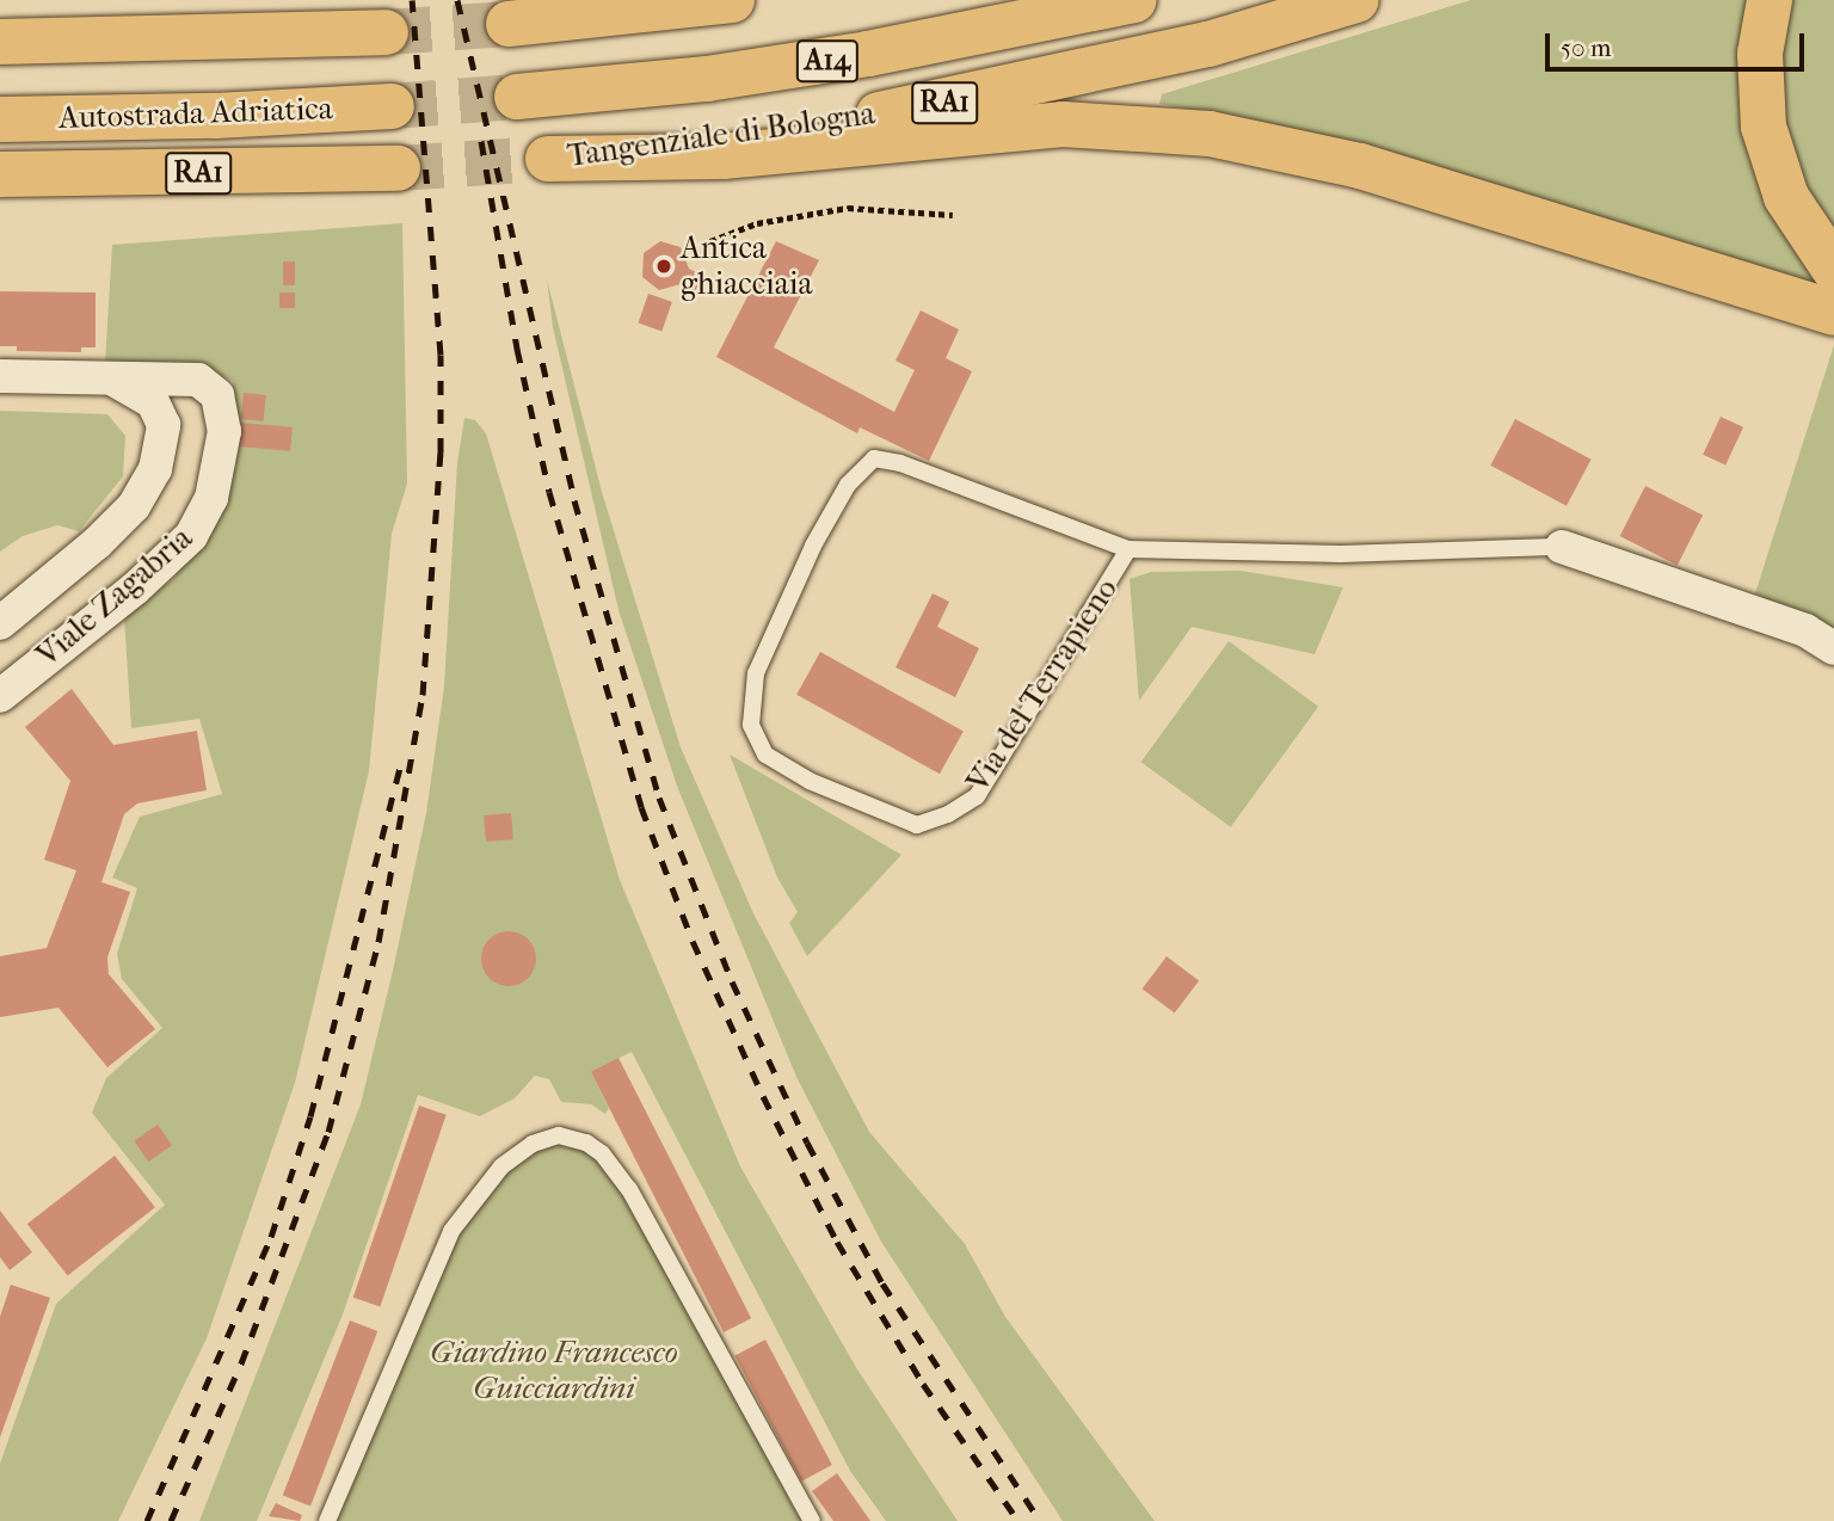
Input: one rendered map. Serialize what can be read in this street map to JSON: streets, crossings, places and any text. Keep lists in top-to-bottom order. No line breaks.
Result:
{"streets":{"highway":["A14","RA1","Autostrada Adriatica","Tangenziale di Bologna"],"street":["Viale Zagabria","Via del Terrapieno"]},"parks":["Giardino Francesco Guicciardini"],"places":["Antica ghiacciaia"],"scale_bar":"50 m"}
